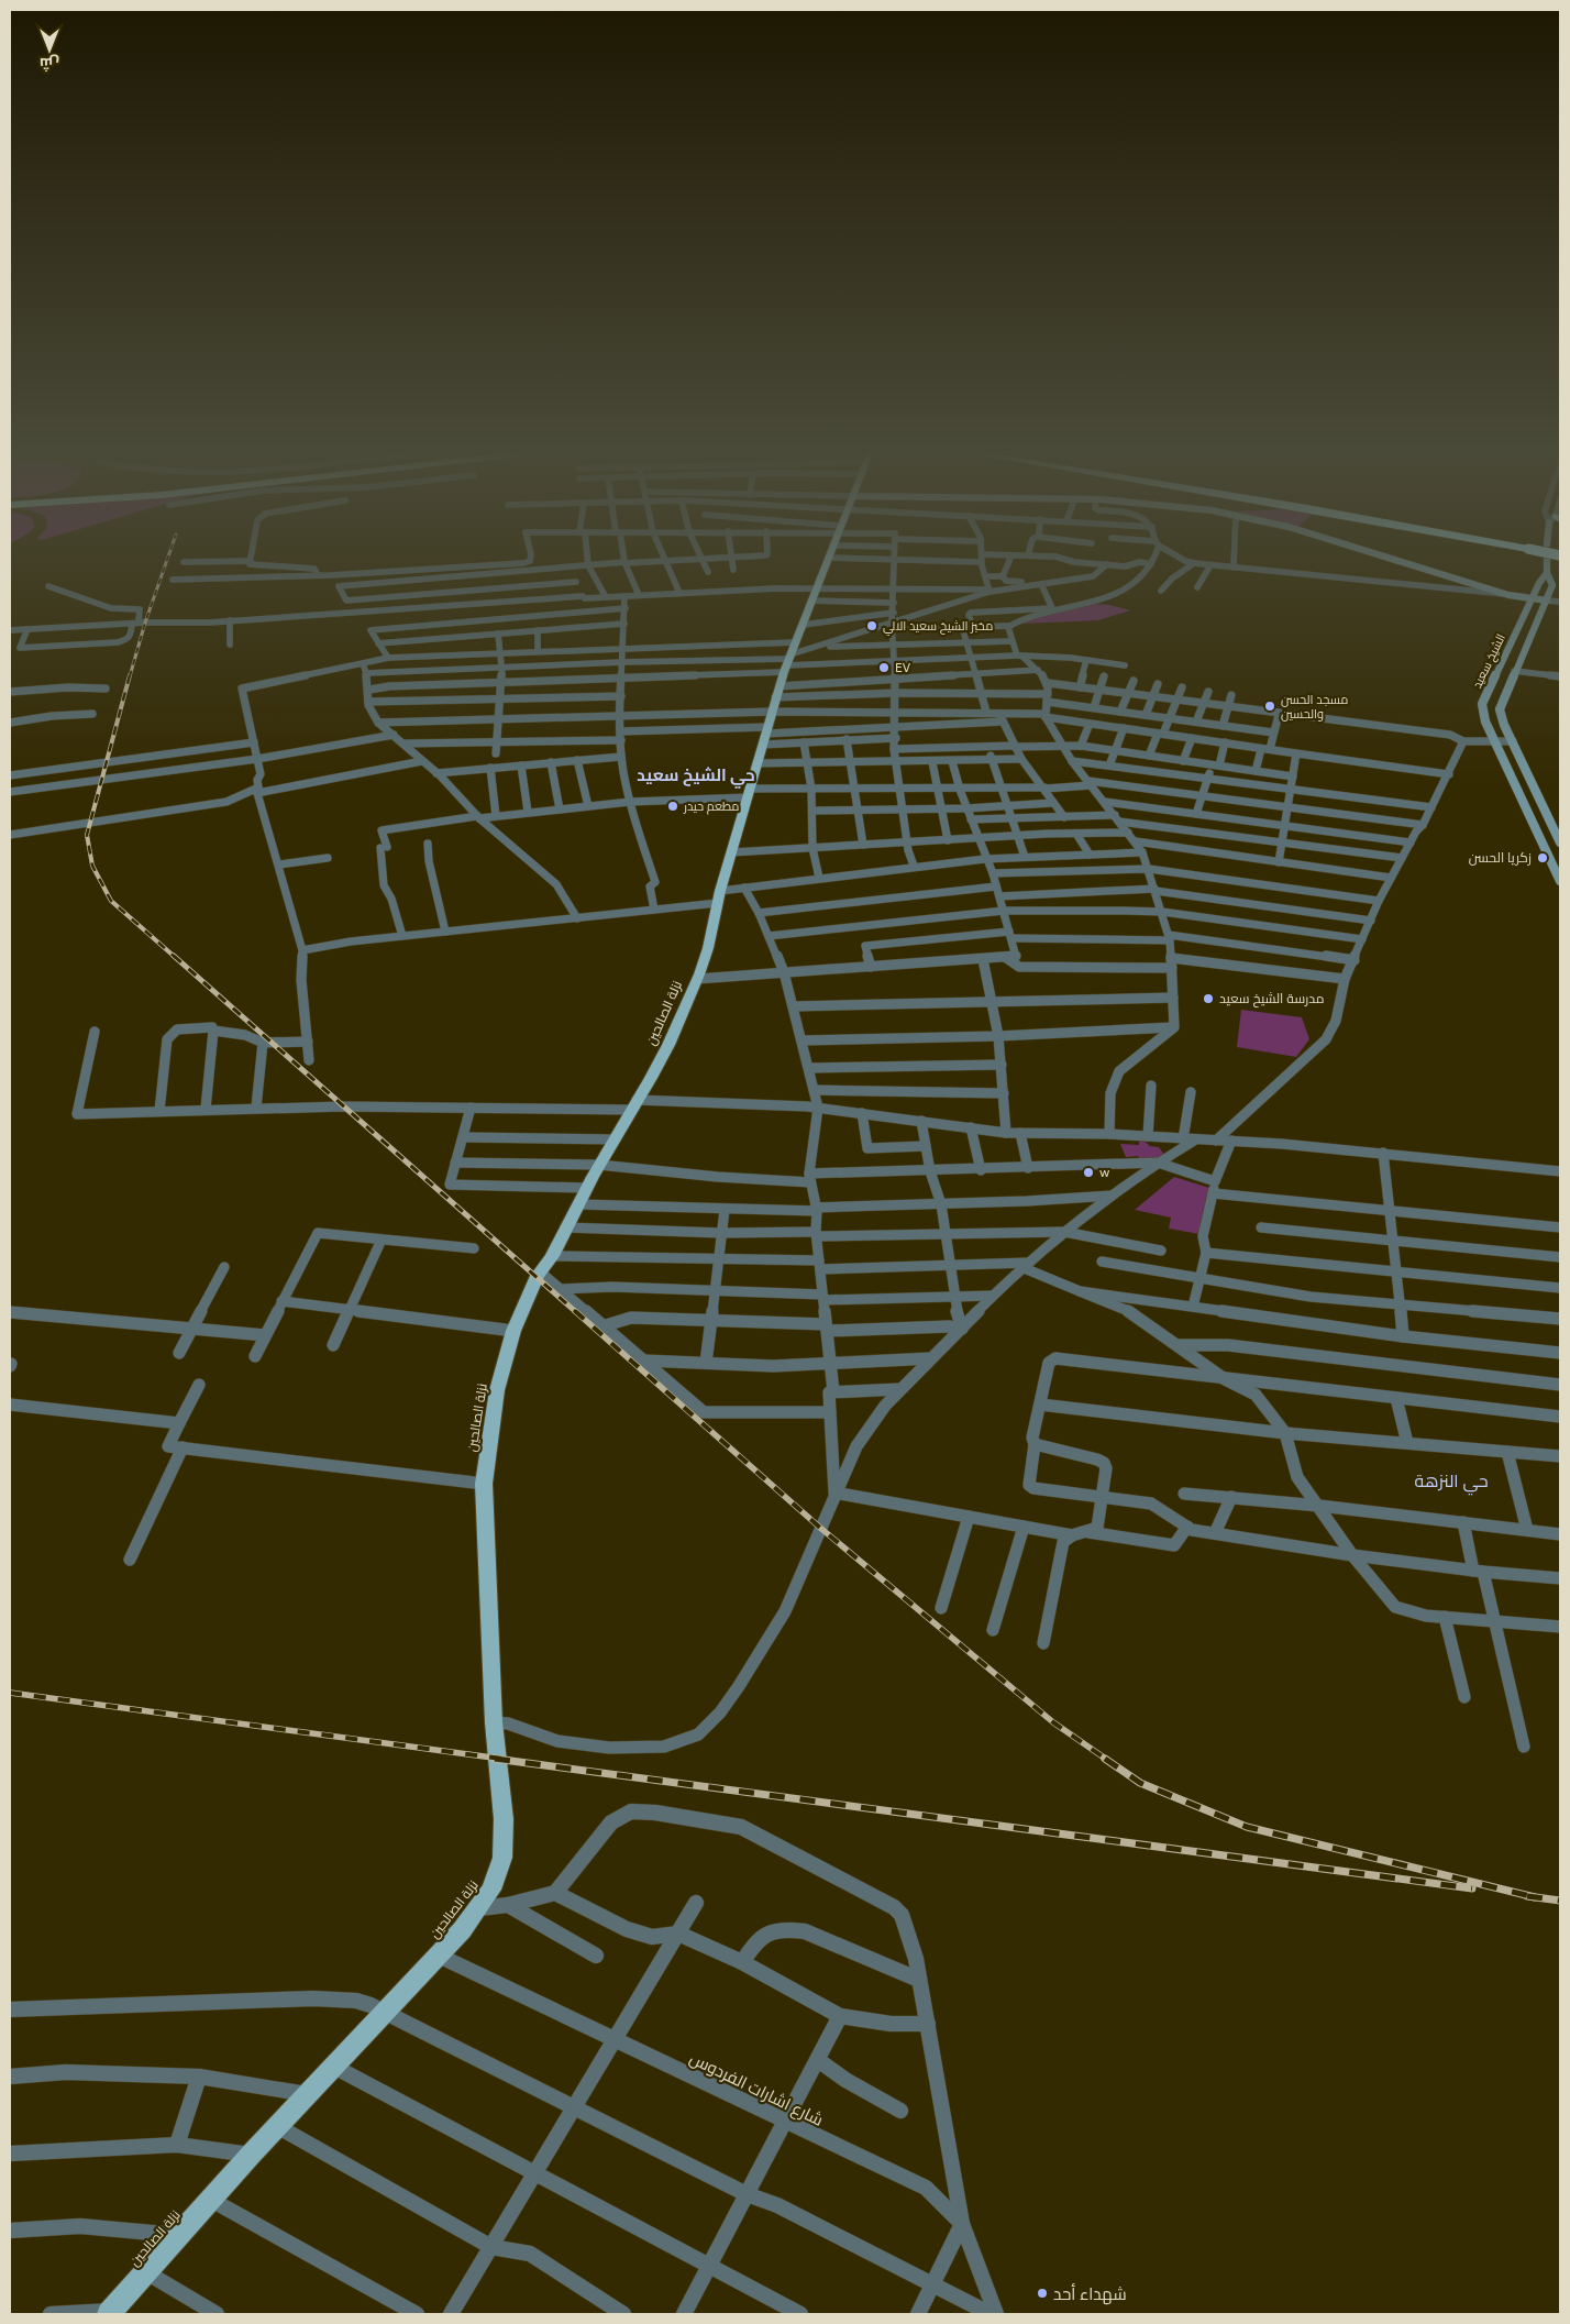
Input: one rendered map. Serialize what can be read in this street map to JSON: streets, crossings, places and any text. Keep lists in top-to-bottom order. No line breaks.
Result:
{"streets":{"main road":["الشيخ سعيد","نزلة الصالحين"],"street":["شارع اشارات الفردوس"]},"crossings":[["نزلة الصالحين","شارع اشارات الفردوس"]],"districts":["حي الشيخ سعيد","حي النزهة"],"places":["مخبز الشيخ سعيد الالي","EV","مسجد الحسن والحسين","مطعم حيدر","زكريا الحسن","مدرسة الشيخ سعيد","w","شهداء أحد"],"north":"bottom"}
